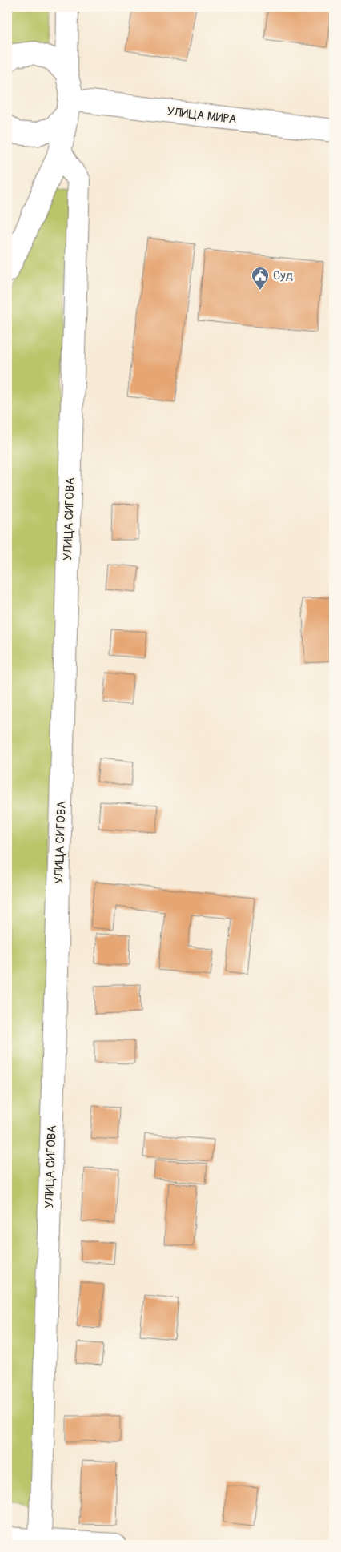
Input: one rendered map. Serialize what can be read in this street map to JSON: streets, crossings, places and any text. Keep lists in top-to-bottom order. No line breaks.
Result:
{"streets":{"street":["УЛИЦА МИРА","УЛИЦА СИГОВА"]},"places":{"public building":["Суд"]}}
